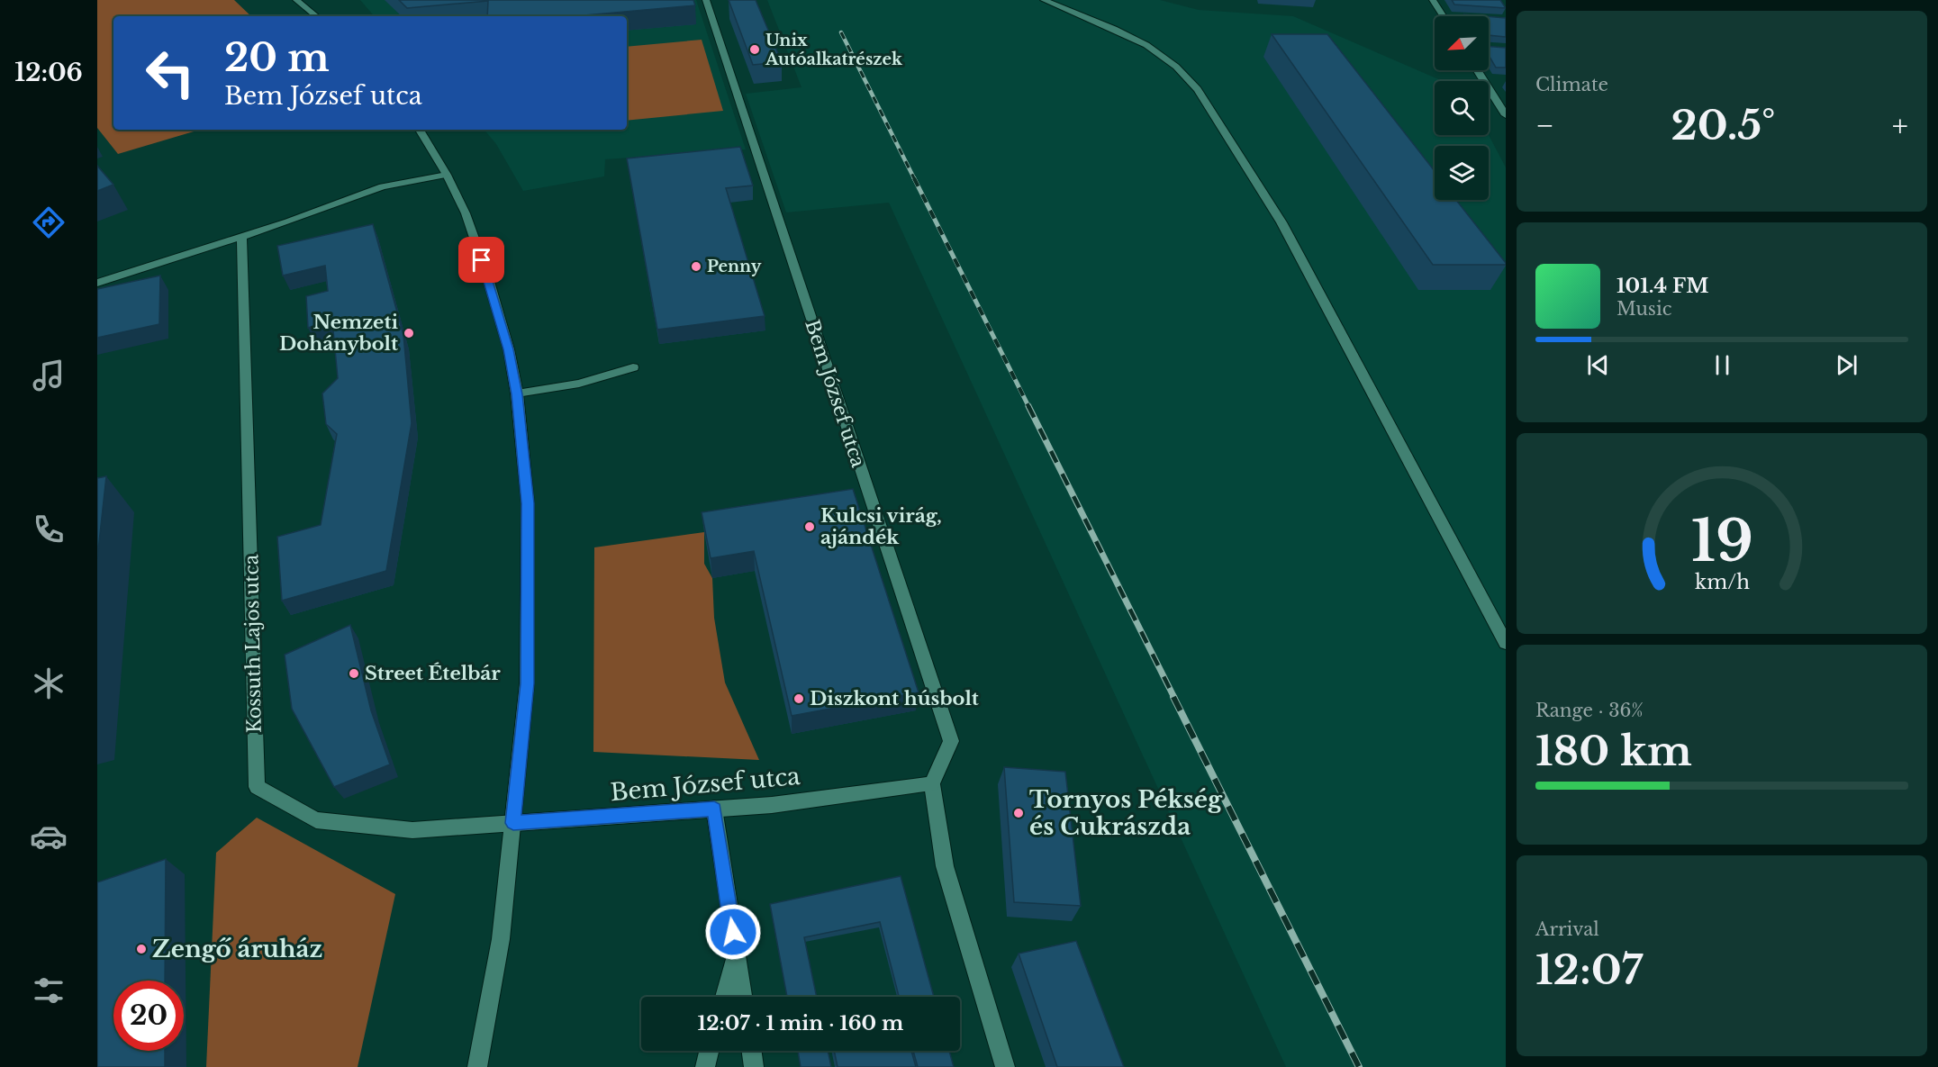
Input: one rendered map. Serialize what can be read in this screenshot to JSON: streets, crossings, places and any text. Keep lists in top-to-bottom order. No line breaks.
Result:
{"streets":{"street":["Bem József utca","Kossuth Lajos utca"]},"crossings":[["Bem József utca","Kossuth Lajos utca"]],"places":["Unix Autóalkatrészek","Penny","Nemzeti Dohánybolt","Kulcsi virág, ajándék","Street Ételbár","Diszkont húsbolt","Tornyos Pékség és Cukrászda","Zengő áruház"],"north":"bottom left","page":{"tabs":"12:06","tile":["Climate",["Range · 36%","180 km"],["Arrival","12:07"]],"turn":["20 m","Bem József utca"],"heat":["−","20.5°","+"],"song":["101.4 FM","Music"],"limit":"20","trip":"12:07 · 1 min · 160 m","gauge":["19","km/h"]}}
